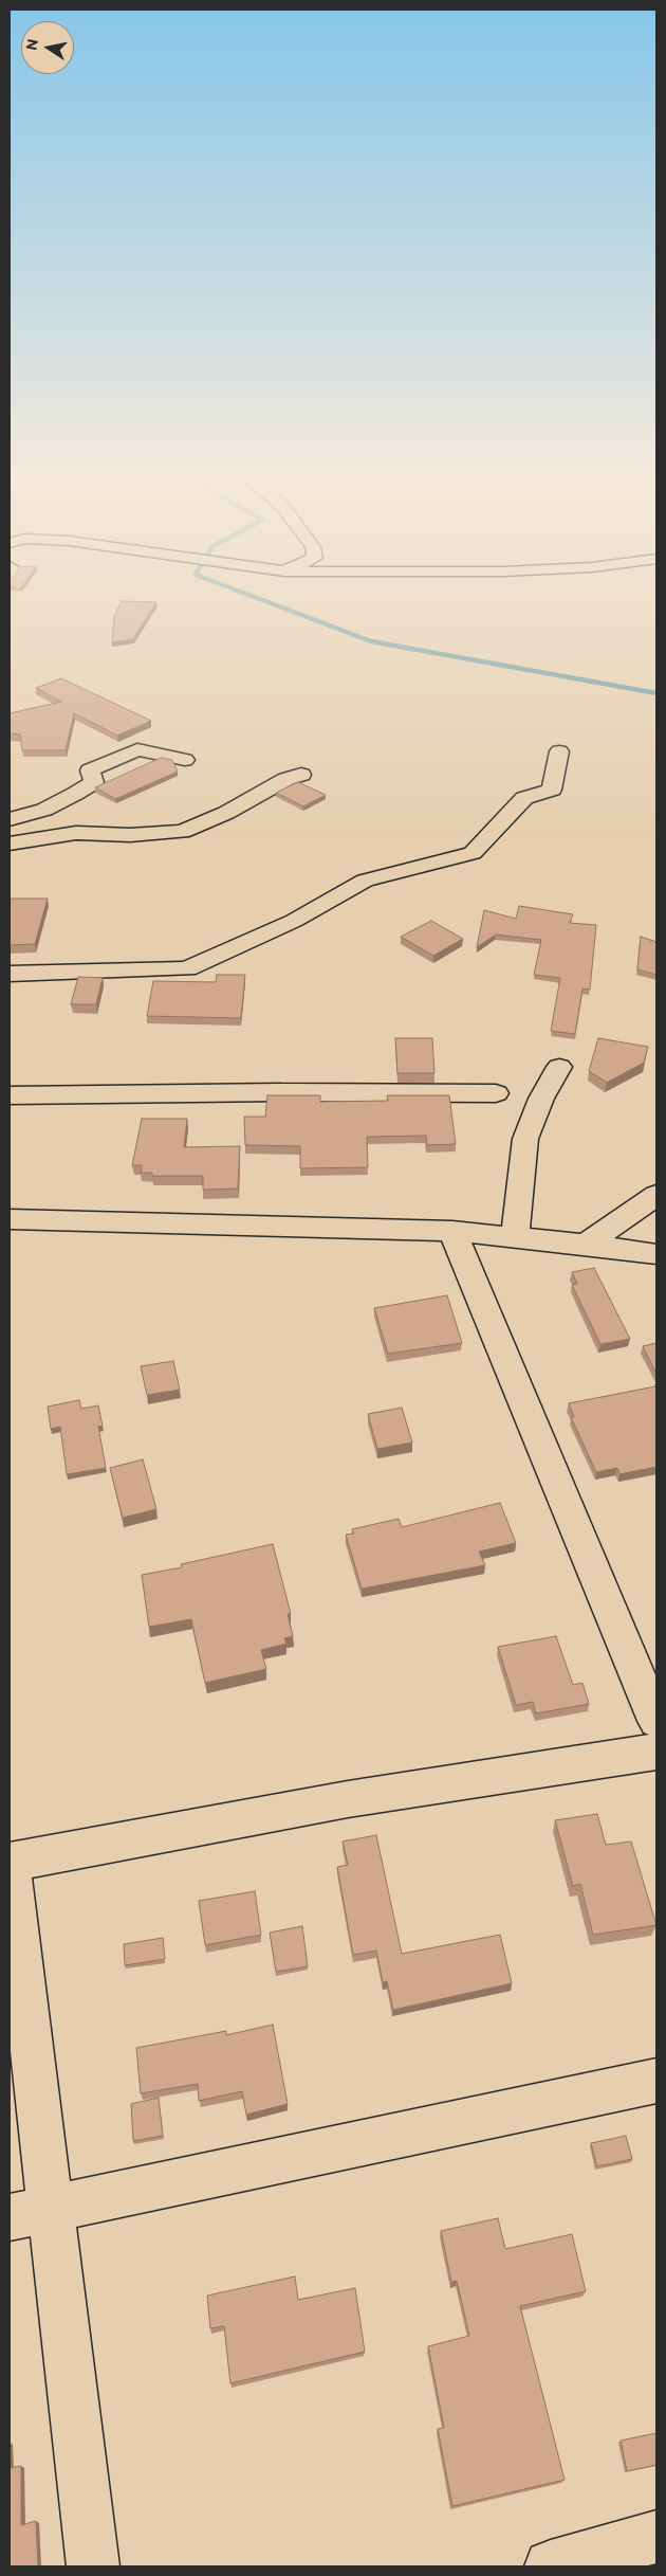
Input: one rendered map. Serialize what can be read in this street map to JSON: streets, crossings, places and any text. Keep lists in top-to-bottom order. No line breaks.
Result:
{"north":"left"}
